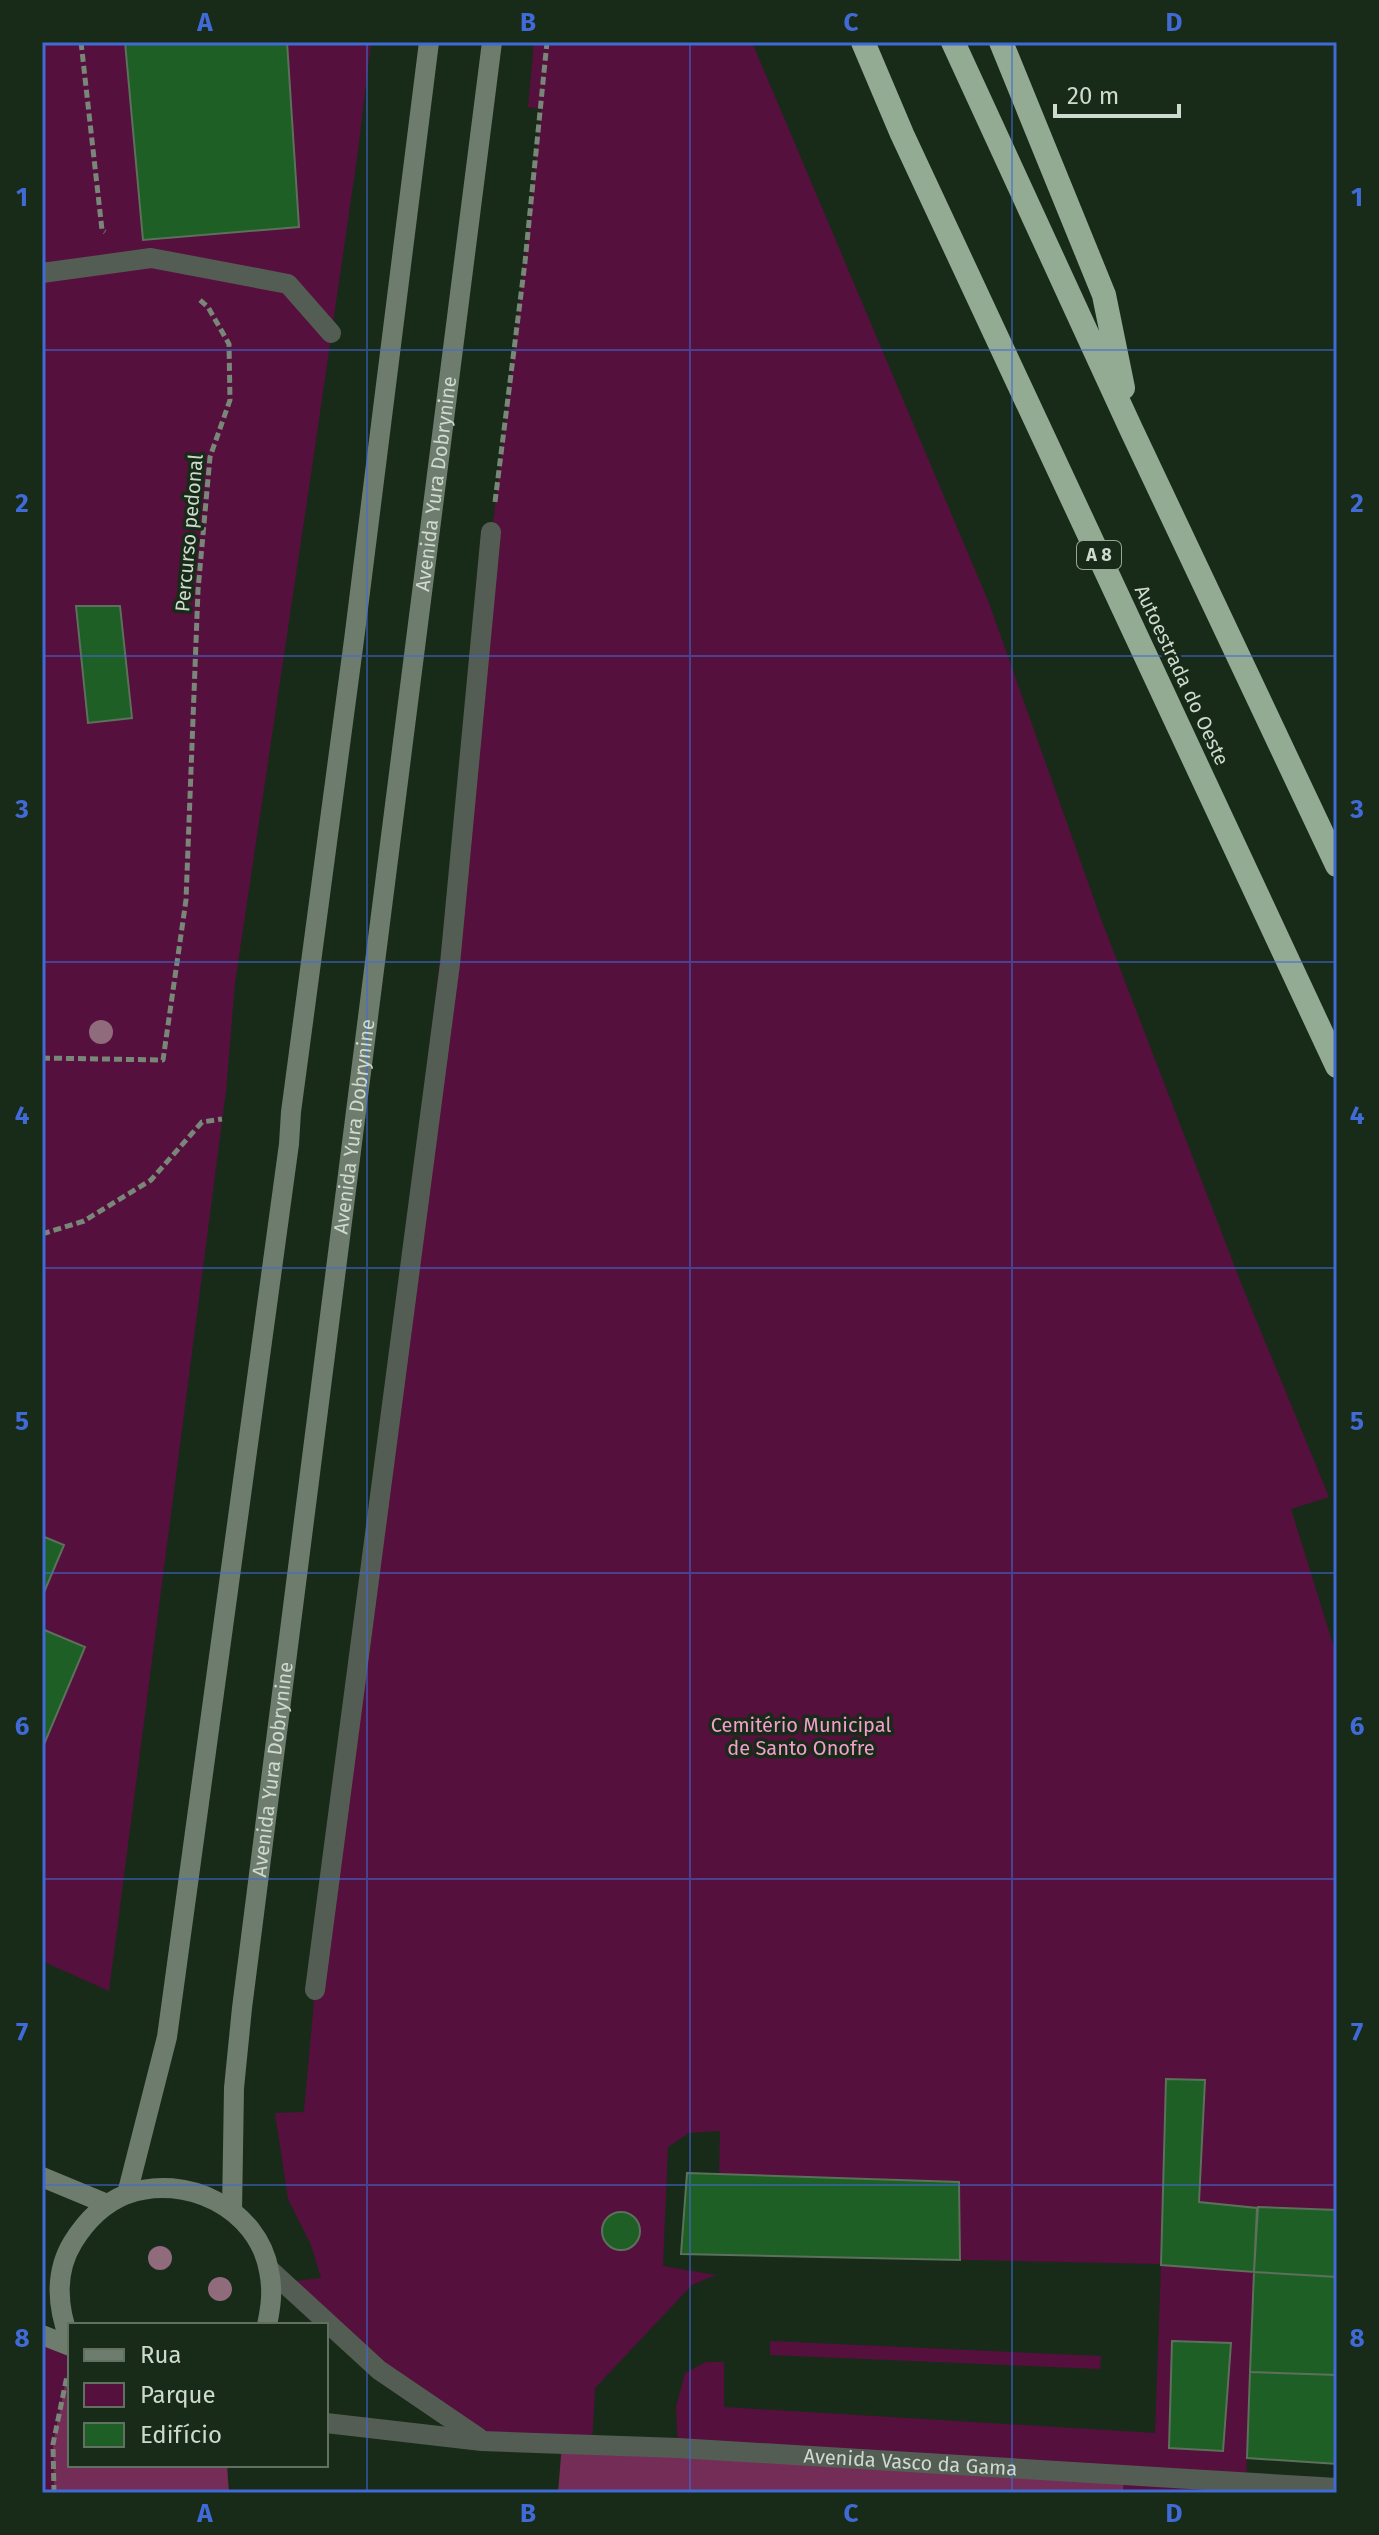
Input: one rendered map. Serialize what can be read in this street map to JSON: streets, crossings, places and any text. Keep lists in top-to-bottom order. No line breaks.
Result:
{"streets":{"highway":["A 8","Autoestrada do Oeste"],"main road":["Avenida Yura Dobrynine"],"street":["Avenida Vasco da Gama"],"path":["Percurso pedonal"]},"parks":["Cemitério Municipal de Santo Onofre"],"legend":["Rua","Parque","Edifício"],"scale_bar":"20 m","grid":{"columns":["A","B","C","D"],"rows":["1","2","3","4","5","6","7","8"]}}
